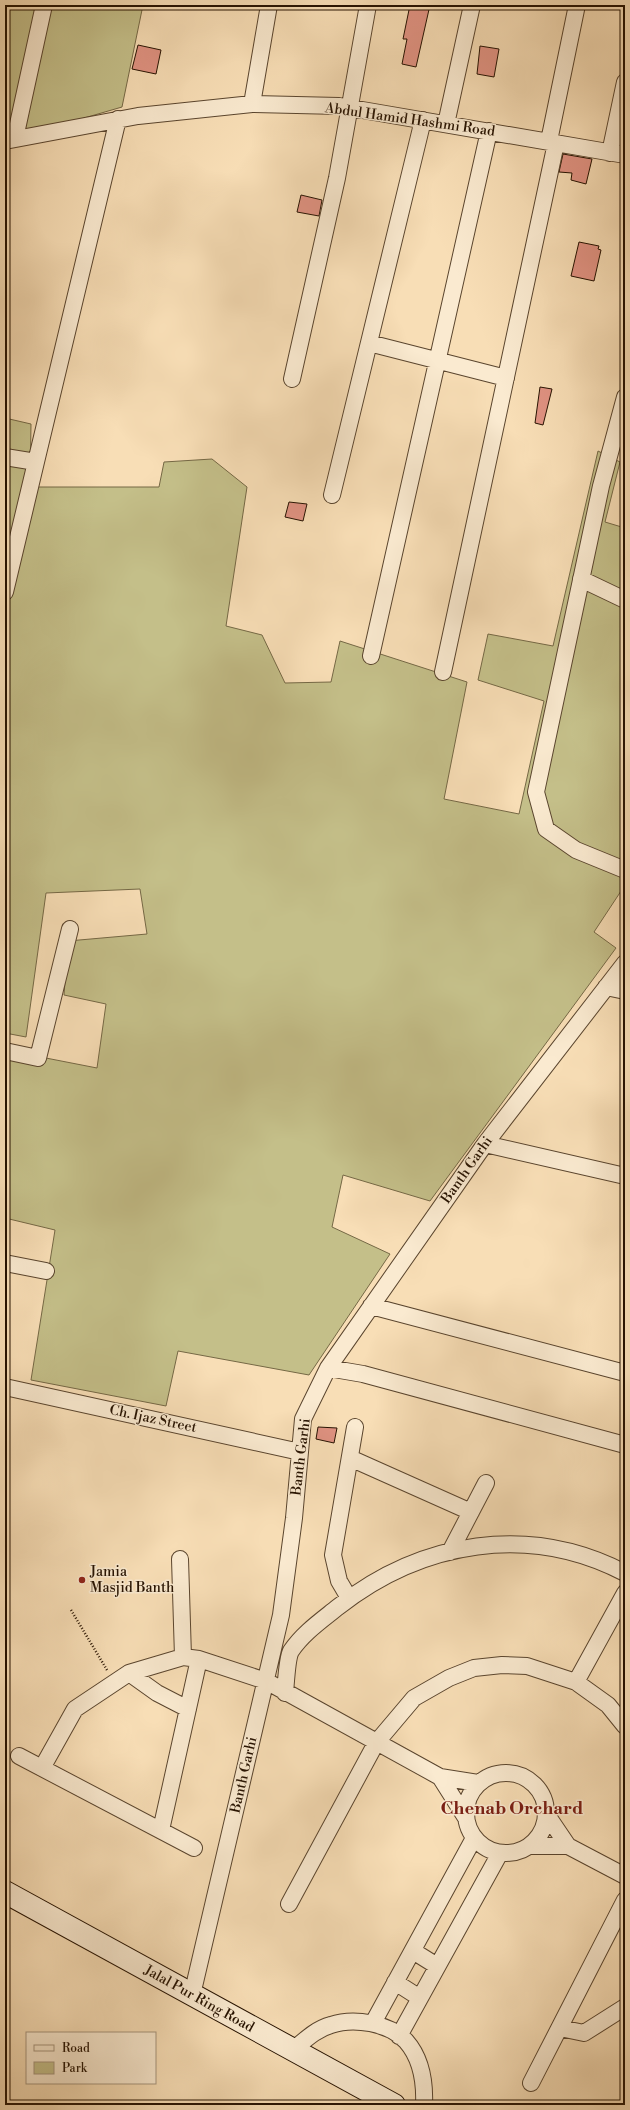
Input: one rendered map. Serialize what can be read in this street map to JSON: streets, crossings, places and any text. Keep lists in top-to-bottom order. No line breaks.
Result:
{"streets":{"main road":["Jalal Pur Ring Road"],"street":["Abdul Hamid Hashmi Road","Banth Garhi","Ch. Ijaz Street"]},"crossings":[["Banth Garhi","Ch. Ijaz Street"],["Banth Garhi","Jalal Pur Ring Road"]],"districts":["Chenab Orchard"],"places":["Jamia Masjid Banth"],"legend":["Road","Park"]}
